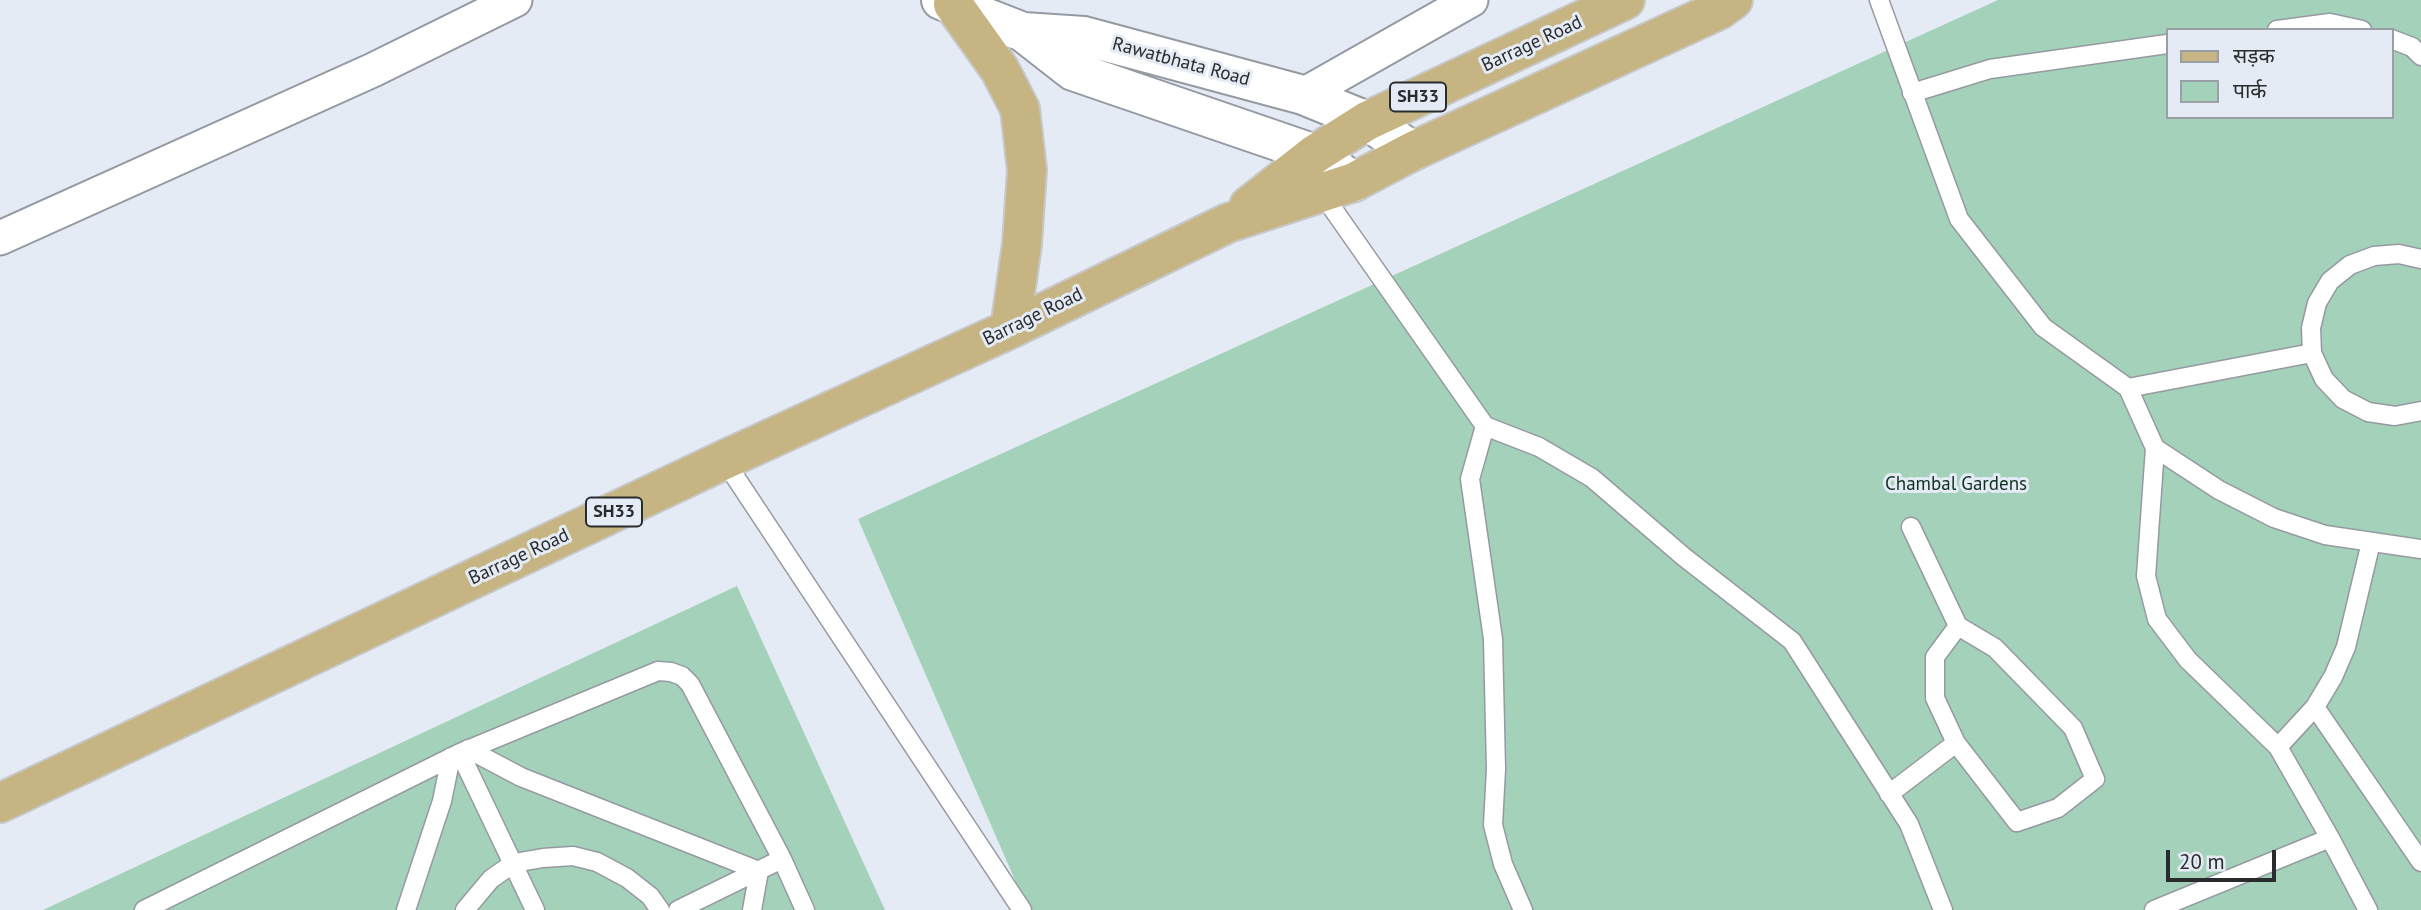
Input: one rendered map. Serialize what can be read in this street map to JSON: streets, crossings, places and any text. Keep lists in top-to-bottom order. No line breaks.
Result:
{"streets":{"main road":["Barrage Road","Rawatbhata Road","SH33"]},"crossings":[["Barrage Road","Rawatbhata Road"],["Barrage Road","SH33"],["Rawatbhata Road","SH33"]],"parks":["Chambal Gardens"],"legend":["सड़क","पार्क"],"scale_bar":"20 m"}
